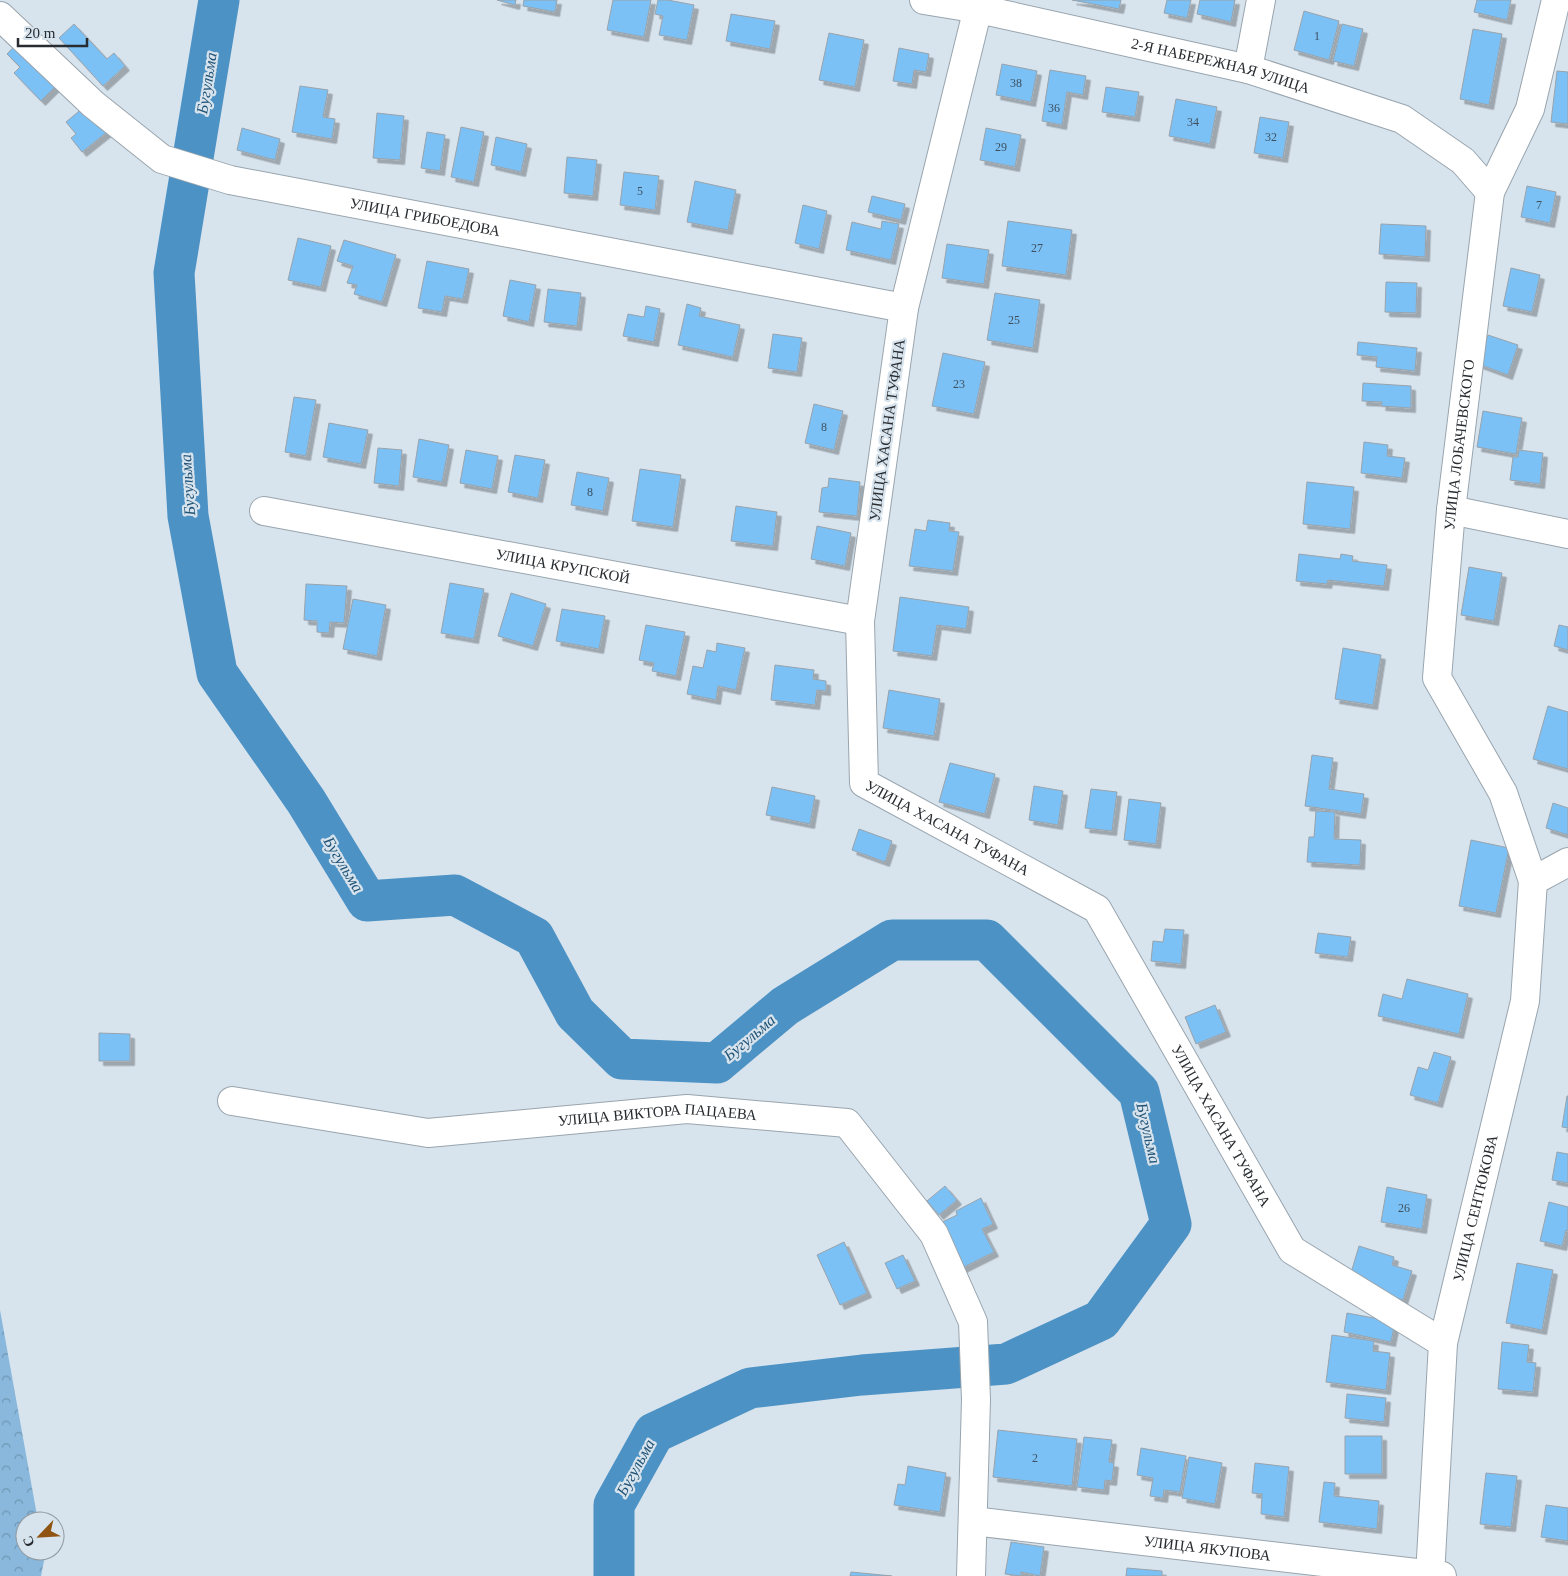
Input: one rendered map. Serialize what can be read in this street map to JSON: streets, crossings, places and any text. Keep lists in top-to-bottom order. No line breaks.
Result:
{"streets":{"street":["2-Я НАБЕРЕЖНАЯ УЛИЦА","УЛИЦА ГРИБОЕДОВА","УЛИЦА ХАСАНА ТУФАНА","УЛИЦА ЛОБАЧЕВСКОГО","УЛИЦА КРУПСКОЙ","УЛИЦА ВИКТОРА ПАЦАЕВА","УЛИЦА СЕНТЮКОВА","УЛИЦА ЯКУПОВА"]},"crossings":[["2-Я НАБЕРЕЖНАЯ УЛИЦА","УЛИЦА ХАСАНА ТУФАНА"],["2-Я НАБЕРЕЖНАЯ УЛИЦА","УЛИЦА ЛОБАЧЕВСКОГО"],["УЛИЦА ГРИБОЕДОВА","УЛИЦА ХАСАНА ТУФАНА"],["УЛИЦА ХАСАНА ТУФАНА","УЛИЦА КРУПСКОЙ"],["УЛИЦА ХАСАНА ТУФАНА","УЛИЦА СЕНТЮКОВА"],["УЛИЦА ЛОБАЧЕВСКОГО","УЛИЦА СЕНТЮКОВА"],["УЛИЦА ВИКТОРА ПАЦАЕВА","УЛИЦА ЯКУПОВА"],["УЛИЦА СЕНТЮКОВА","УЛИЦА ЯКУПОВА"]],"water":["Бугульма"],"house_numbers":["1","38","36","34","32","29","5","7","27","25","23","8","8","26","2"],"scale_bar":"20 m","north":"bottom left"}
